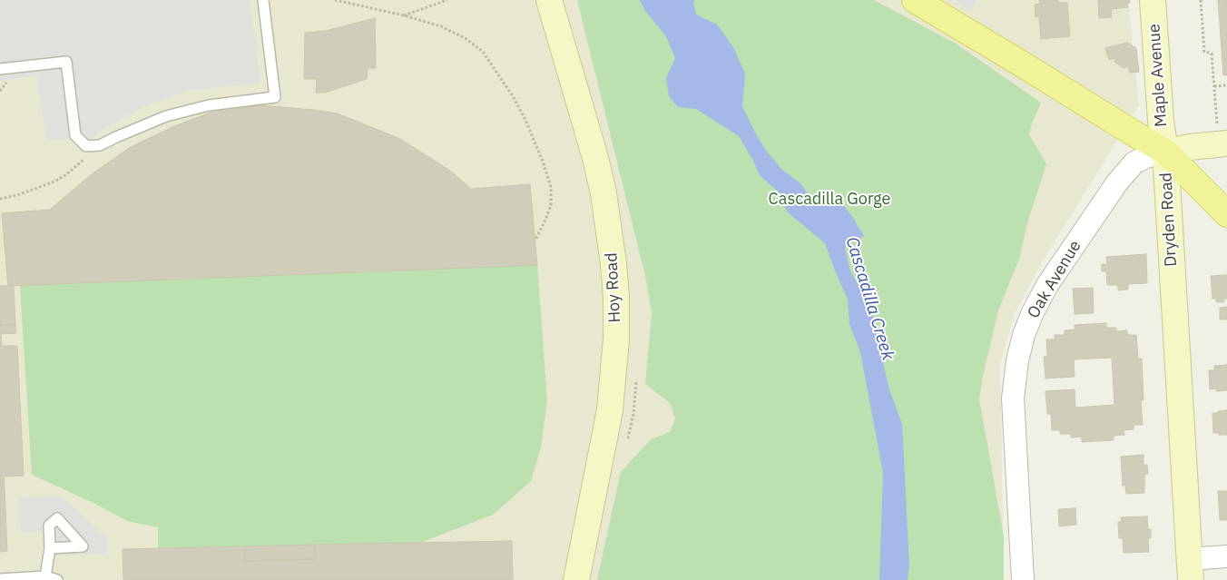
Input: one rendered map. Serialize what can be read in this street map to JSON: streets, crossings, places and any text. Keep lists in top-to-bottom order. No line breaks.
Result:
{"streets":{"main road":["Dryden Road"],"street":["Maple Avenue","Oak Avenue","Hoy Road"]},"crossings":[["Maple Avenue","Dryden Road"],["Maple Avenue","Oak Avenue"],["Dryden Road","Oak Avenue"]],"water":["Cascadilla Creek"],"parks":["Cascadilla Gorge"]}
